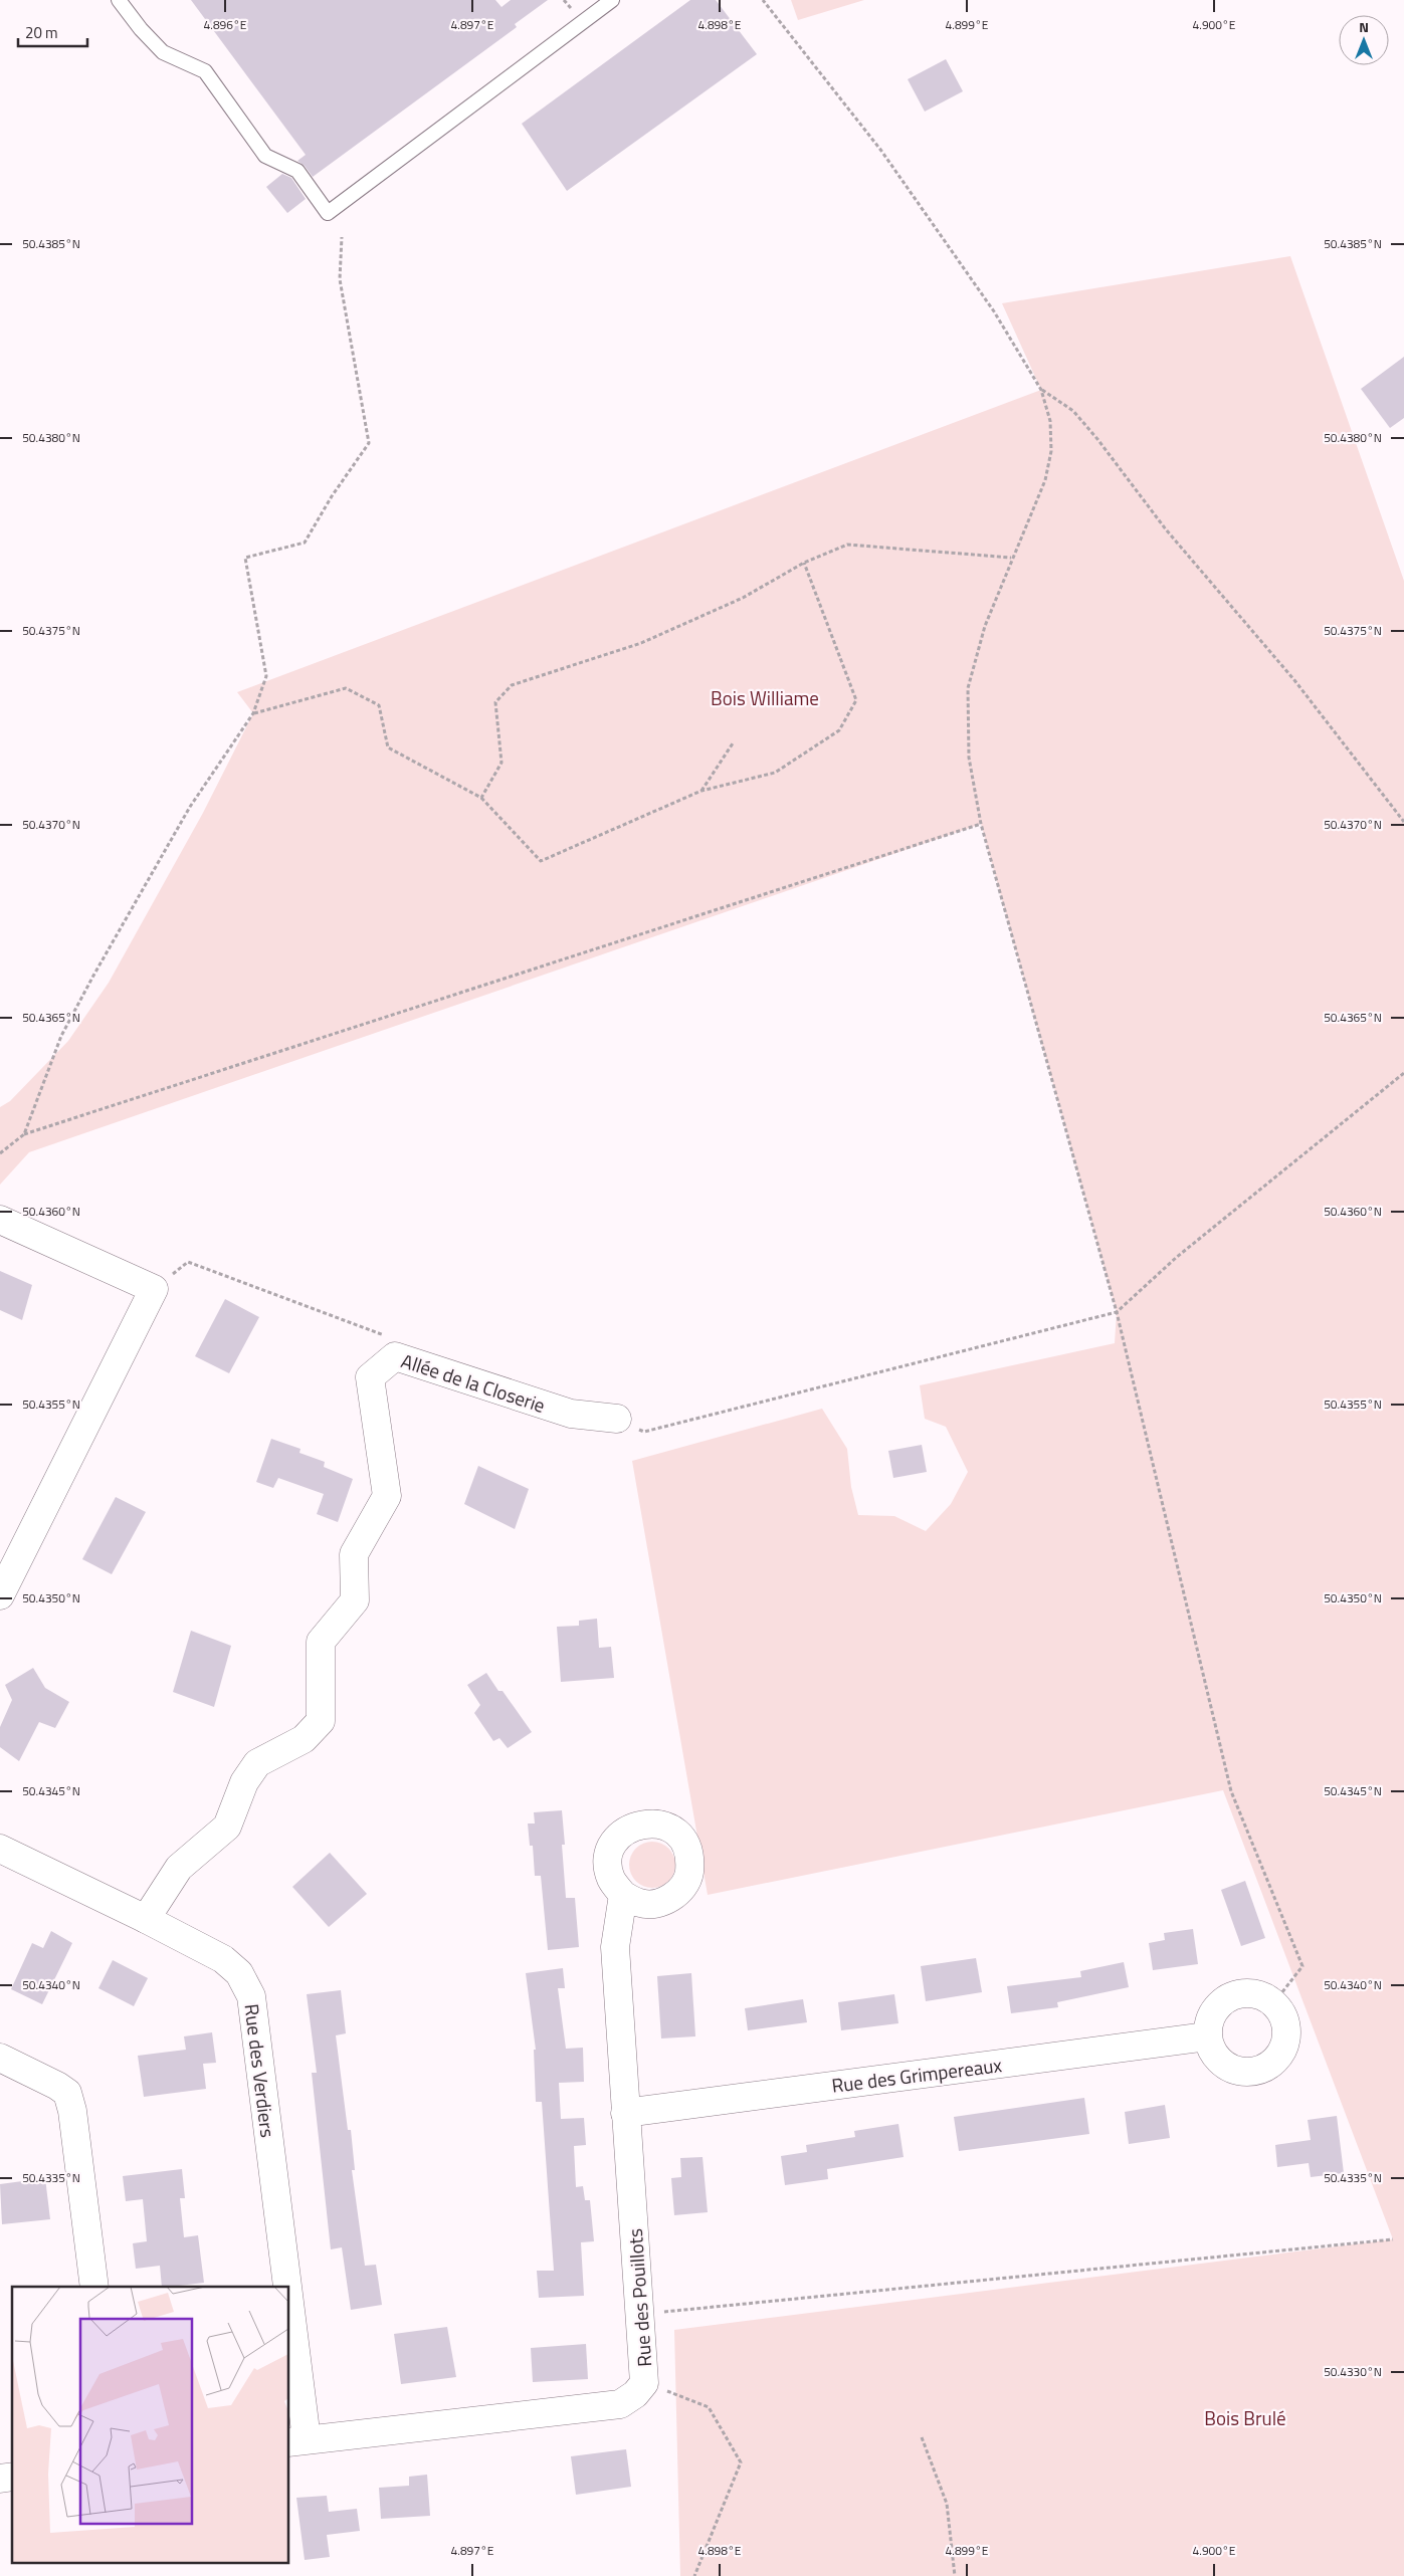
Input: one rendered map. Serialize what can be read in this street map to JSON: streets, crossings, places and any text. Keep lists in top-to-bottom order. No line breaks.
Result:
{"streets":{"street":["Allée de la Closerie","Rue des Verdiers","Rue des Grimpereaux","Rue des Pouillots"]},"crossings":[["Allée de la Closerie","Rue des Verdiers"],["Rue des Verdiers","Rue des Pouillots"],["Rue des Grimpereaux","Rue des Pouillots"]],"parks":["Bois Williame","Bois Brulé"],"scale_bar":"20 m","north":"top","coordinates":["4.896°E","4.897°E","4.898°E","4.899°E","4.900°E","50.4385°N","50.4380°N","50.4375°N","50.4370°N","50.4365°N","50.4360°N","50.4355°N","50.4350°N","50.4345°N","50.4340°N","50.4335°N","50.4330°N"]}
